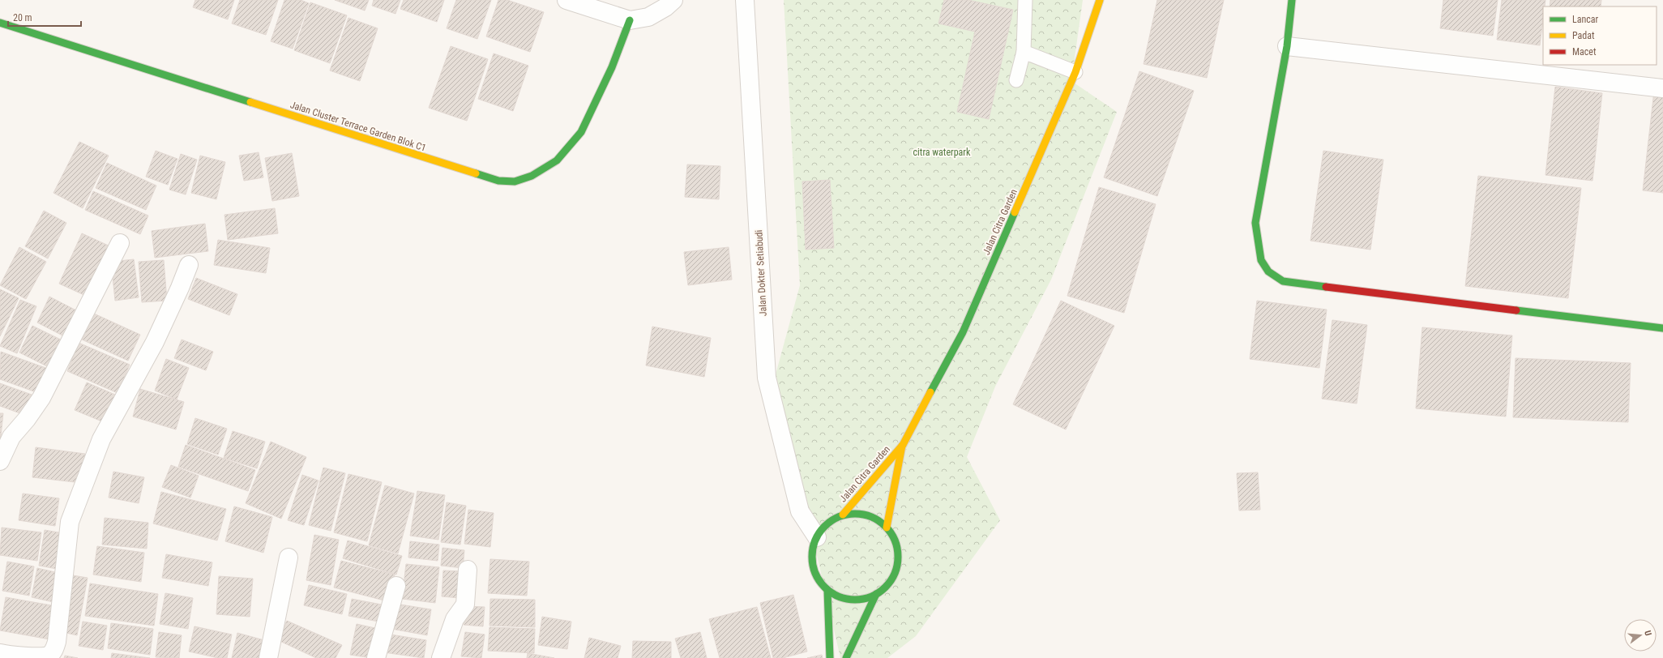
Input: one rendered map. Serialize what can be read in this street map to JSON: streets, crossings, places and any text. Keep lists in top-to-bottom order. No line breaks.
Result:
{"streets":{"street":["Jalan Cluster Terrace Garden Blok C1","Jalan Citra Garden","Jalan Dokter Setiabudi"]},"crossings":[["Jalan Citra Garden","Jalan Dokter Setiabudi"]],"parks":["citra waterpark"],"legend":["Lancar","Padat","Macet"],"scale_bar":"20 m","north":"right"}
